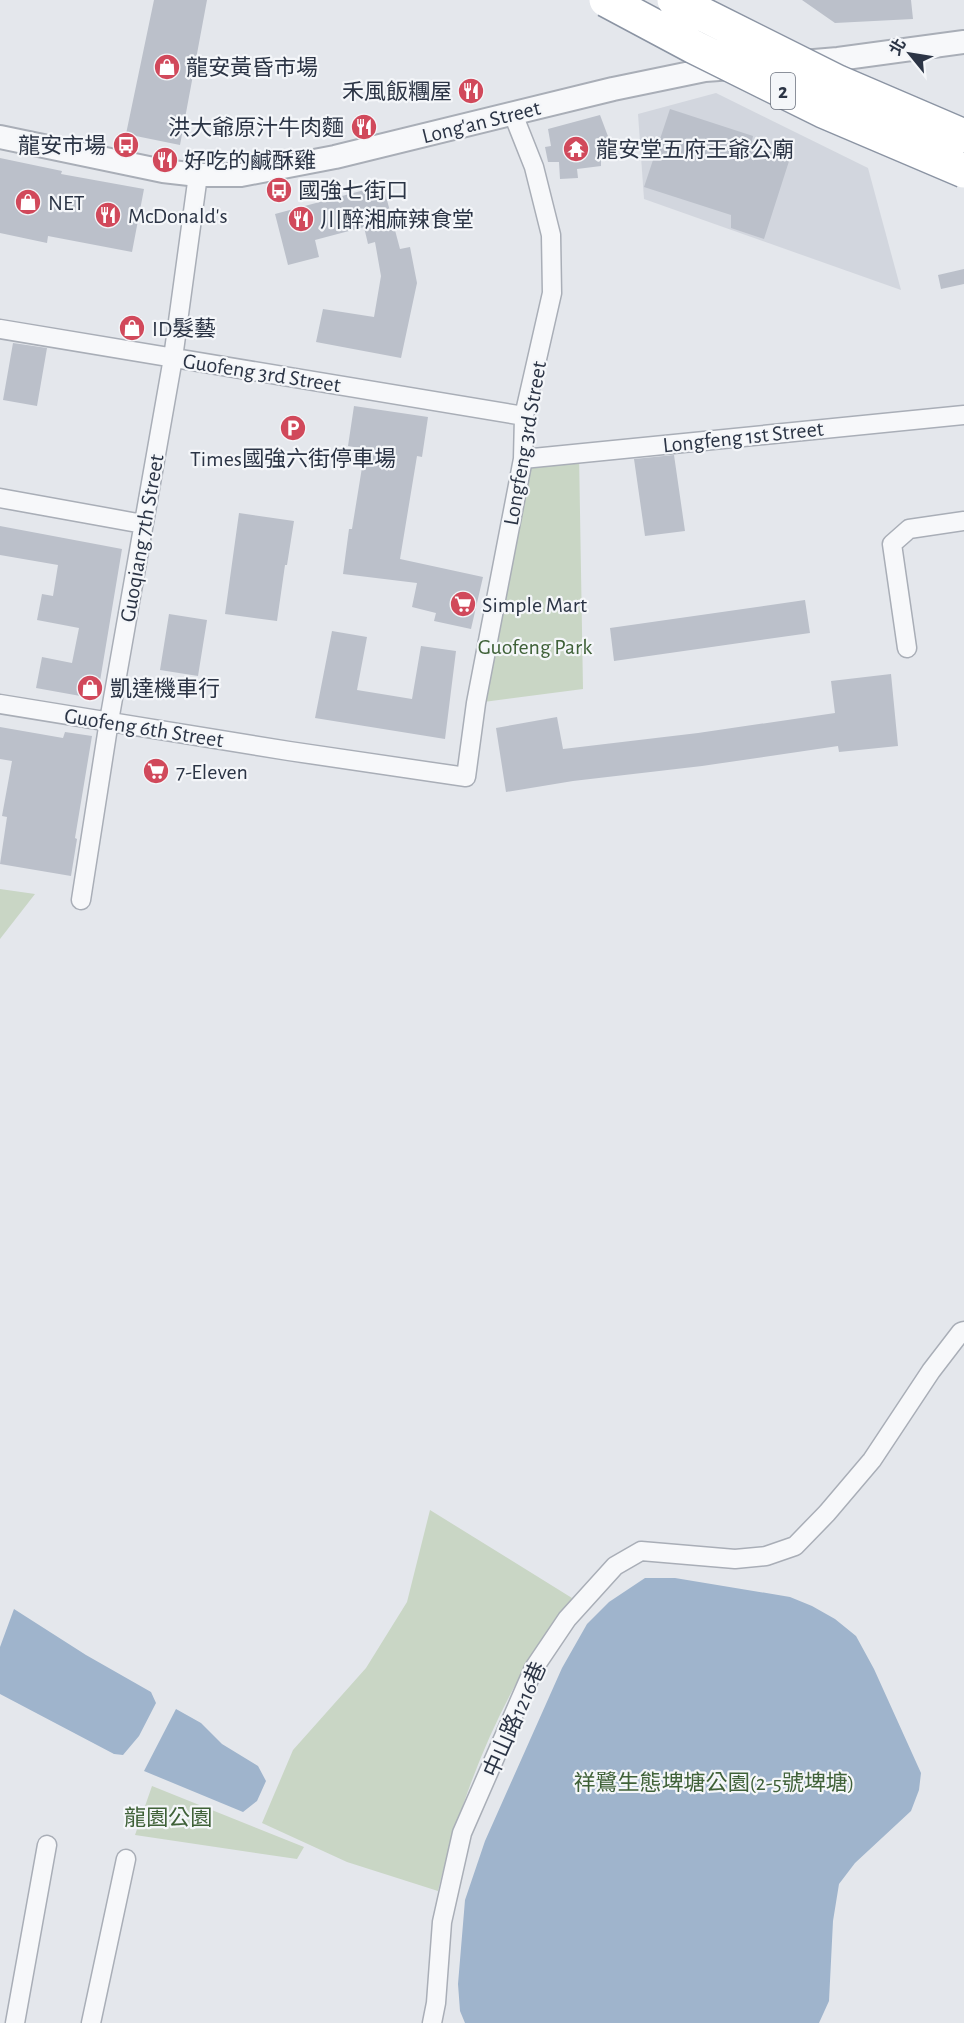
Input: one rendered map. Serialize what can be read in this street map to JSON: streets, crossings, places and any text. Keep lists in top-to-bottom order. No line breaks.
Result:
{"streets":{"highway":["2"],"street":["Long'an Street","Guofeng 3rd Street","Longfeng 1st Street","Longfeng 3rd Street","Guoqiang 7th Street","Guofeng 6th Street","中山路1216巷"]},"crossings":[["Long'an Street","Longfeng 3rd Street"],["Long'an Street","Guoqiang 7th Street"],["Guofeng 3rd Street","Longfeng 3rd Street"],["Guofeng 3rd Street","Guoqiang 7th Street"],["Longfeng 1st Street","Longfeng 3rd Street"],["Longfeng 3rd Street","Guofeng 6th Street"],["Guoqiang 7th Street","Guofeng 6th Street"]],"parks":["Guofeng Park","祥鷺生態埤塘公園(2-5號埤塘)","龍園公園"],"places":{"shop":["龍安黃昏市場","NET","ID髮藝","凱達機車行"],"restaurant":["禾風飯糰屋","洪大爺原汁牛肉麵","好吃的鹹酥雞","McDonald's","川醉湘麻辣食堂"],"bus stop":["龍安市場","國強七街口"],"temple":["龍安堂五府王爺公廟"],"parking":["Times國強六街停車場"],"supermarket":["Simple Mart","7-Eleven"]},"north":"top left"}
